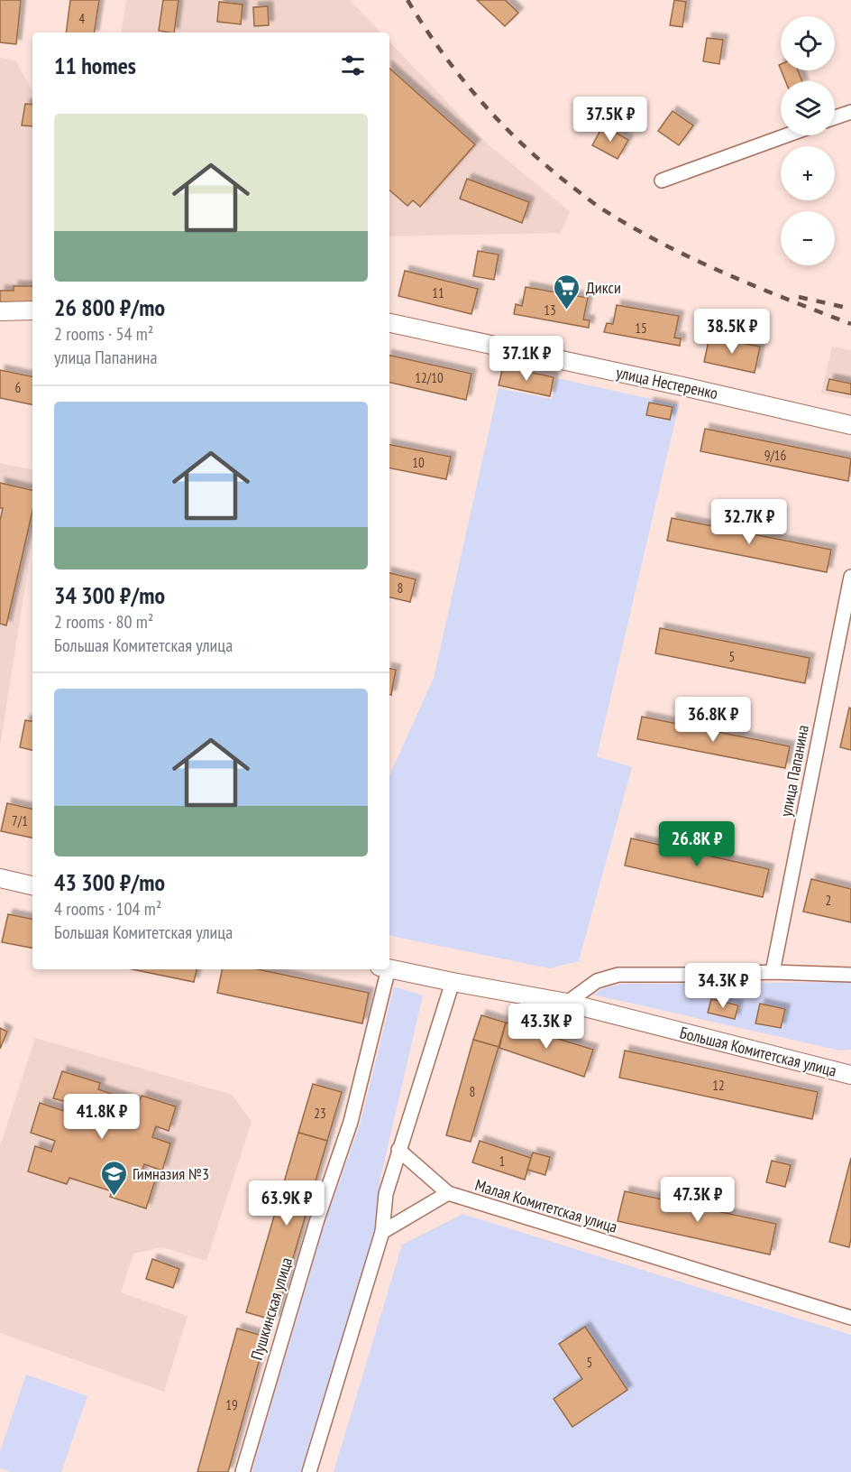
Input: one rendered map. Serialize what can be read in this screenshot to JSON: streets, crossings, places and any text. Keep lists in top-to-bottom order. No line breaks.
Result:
{"streets":{"street":["улица Нестеренко","улица Папанина","Большая Комитетская улица","Малая Комитетская улица","Пушкинская улица"]},"places":{"supermarket":["Дикси"],"school or university":["Гимназия №3"]},"house_numbers":["4","11","13","15","12/10","6","9/16","10","8","5","7/1","2","12","8","23","1","5","19"],"page":{"map_buttons":["+","−"],"heading":"11 homes","price":["37.5K ₽","38.5K ₽","37.1K ₽","32.7K ₽","36.8K ₽","26.8K ₽","34.3K ₽","43.3K ₽","41.8K ₽","47.3K ₽","63.9K ₽"],"list":[{"name":"26 800 ₽/mo","note":"2 rooms · 54 m² · улица Папанина"},{"name":"34 300 ₽/mo","note":"2 rooms · 80 m² · Большая Комитетская улица"},{"name":"43 300 ₽/mo","note":"4 rooms · 104 m² · Большая Комитетская улица"}]}}
